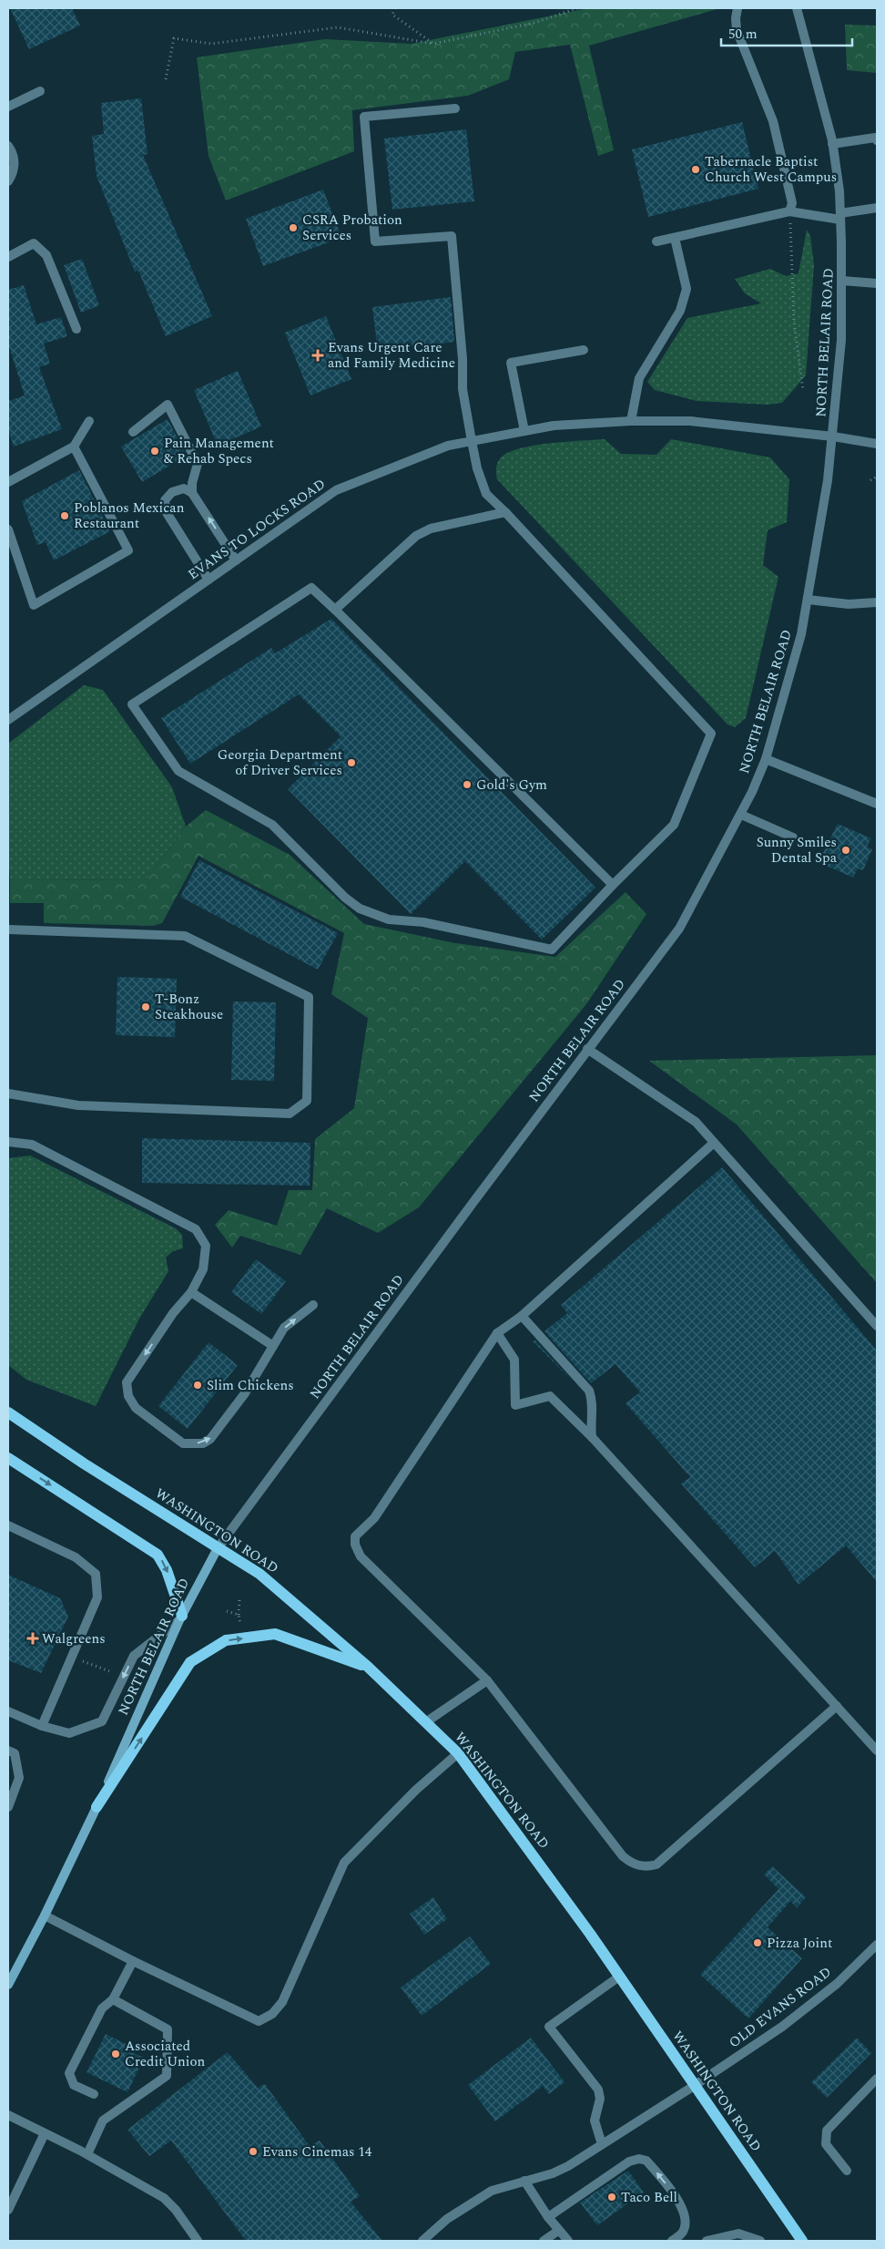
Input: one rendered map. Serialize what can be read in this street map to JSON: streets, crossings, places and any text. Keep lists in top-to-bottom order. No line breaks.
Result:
{"streets":{"main road":["NORTH BELAIR ROAD","WASHINGTON ROAD"],"street":["EVANS TO LOCKS ROAD","OLD EVANS ROAD"]},"crossings":[["NORTH BELAIR ROAD","EVANS TO LOCKS ROAD"],["NORTH BELAIR ROAD","WASHINGTON ROAD"],["WASHINGTON ROAD","OLD EVANS ROAD"]],"places":{"other":["Tabernacle Baptist Church West Campus","CSRA Probation Services","Pain Management & Rehab Specs","Poblanos Mexican Restaurant","Georgia Department of Driver Services","Gold's Gym","Sunny Smiles Dental Spa","T-Bonz Steakhouse","Slim Chickens","Pizza Joint","Associated Credit Union","Evans Cinemas 14","Taco Bell"],"health":["Evans Urgent Care and Family Medicine","Walgreens"]},"scale_bar":"50 m"}
